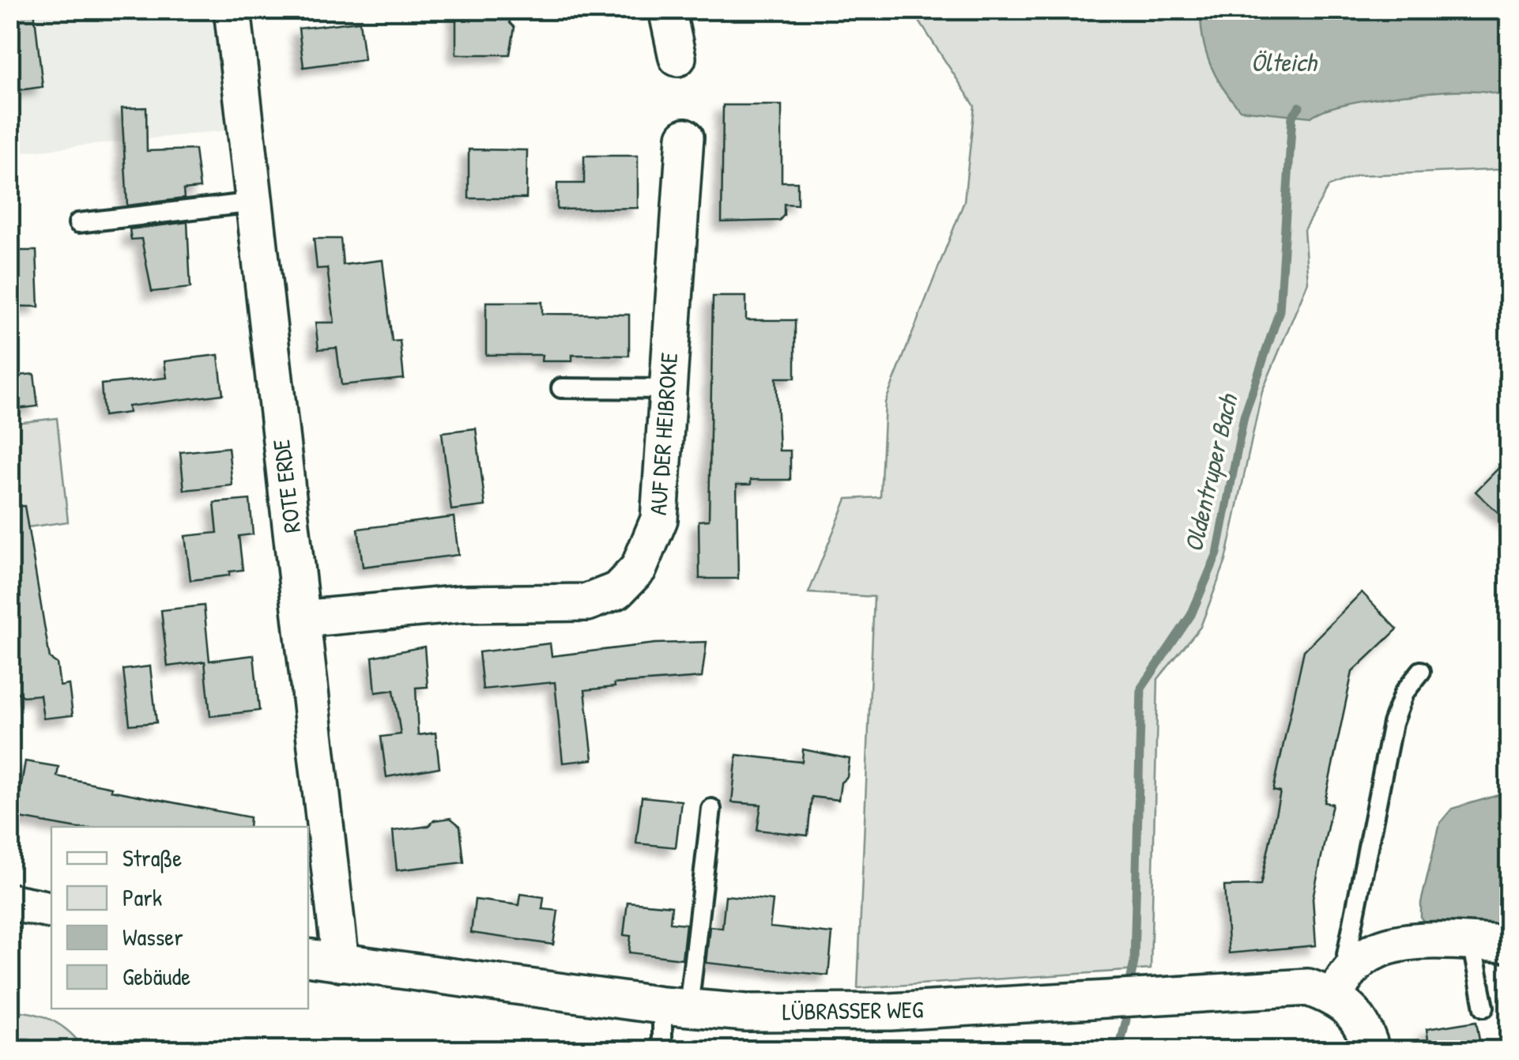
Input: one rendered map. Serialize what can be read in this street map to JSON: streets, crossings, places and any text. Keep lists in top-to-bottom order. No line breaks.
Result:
{"streets":{"street":["AUF DER HEIBROKE","ROTE ERDE","LÜBRASSER WEG"]},"crossings":[["AUF DER HEIBROKE","ROTE ERDE"],["ROTE ERDE","LÜBRASSER WEG"]],"water":["Ölteich","Oldentruper Bach"],"legend":["Straße","Park","Wasser","Gebäude"]}
